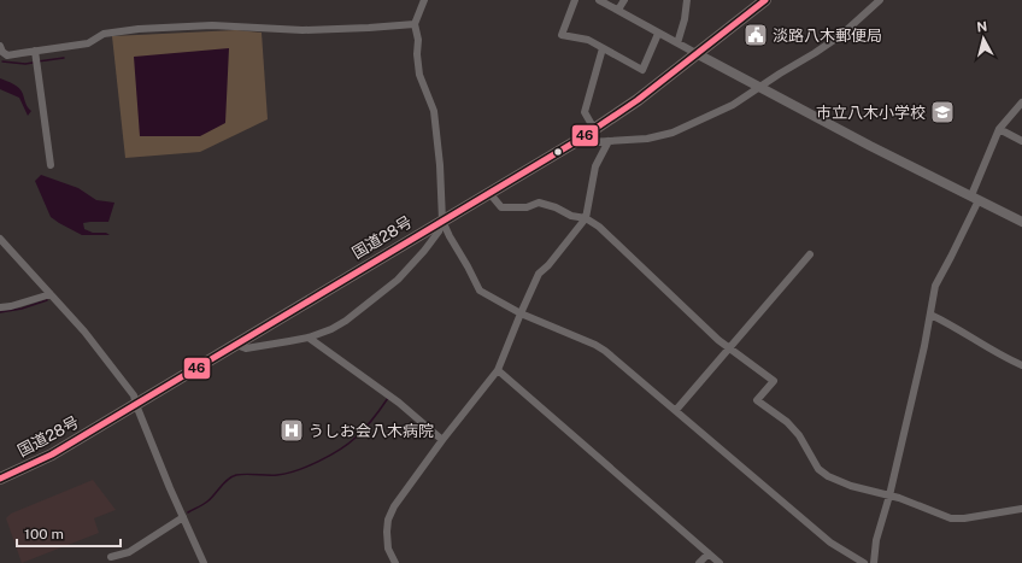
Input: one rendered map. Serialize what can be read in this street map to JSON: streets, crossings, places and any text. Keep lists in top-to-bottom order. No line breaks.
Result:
{"streets":{"highway":["国道28号"]},"places":{"public building":["淡路八木郵便局"],"school or university":["市立八木小学校"],"hospital":["うしお会八木病院"]},"lines":["transit line 46"],"scale_bar":"100 m","north":"top"}
